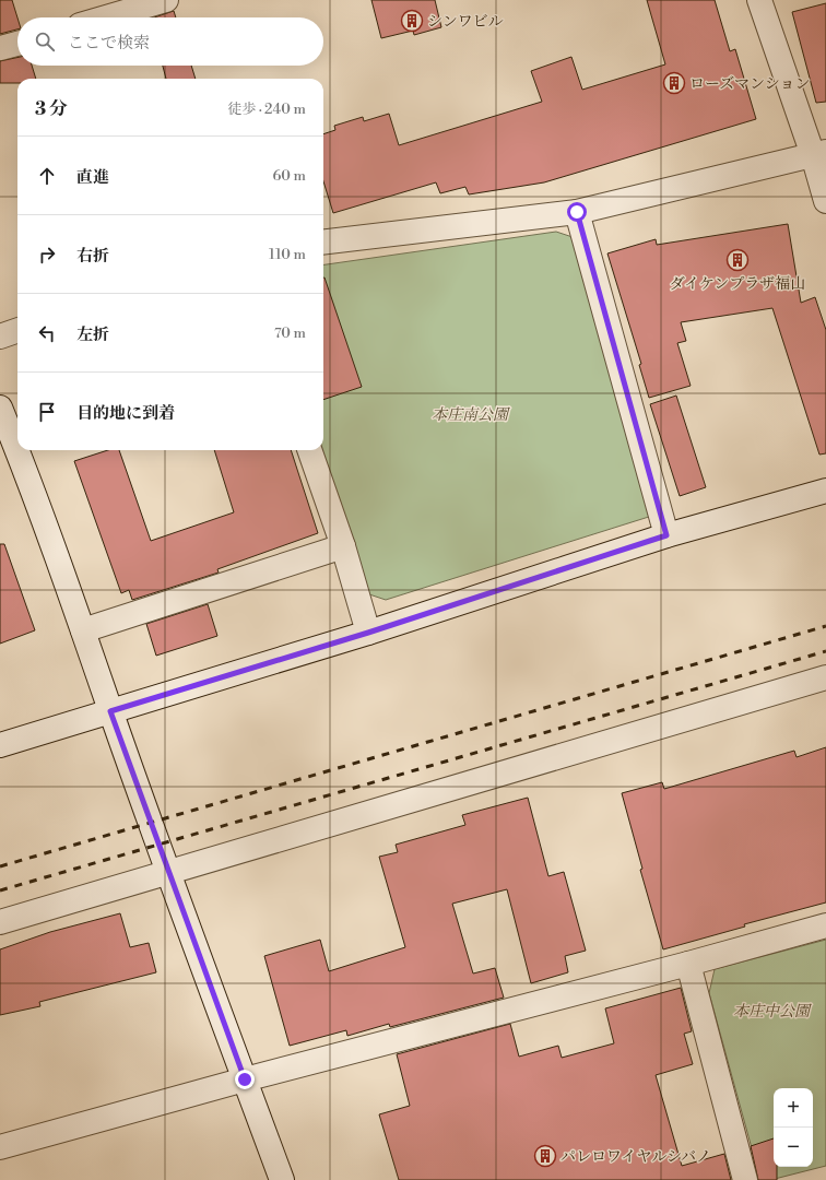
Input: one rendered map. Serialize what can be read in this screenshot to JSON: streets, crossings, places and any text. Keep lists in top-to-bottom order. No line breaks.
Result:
{"parks":["本庄南公園","本庄中公園"],"places":{"building":["シンワビル","ローズマンション","ダイケンプラザ福山","パレロワイヤルシバノ"]},"page":{"search":"ここで検索","heading":["3 分","徒歩 · 240 m"],"list":[["直進","60 m"],["右折","110 m"],["左折","70 m"],"目的地に到着"],"map_buttons":["+","−"]}}
